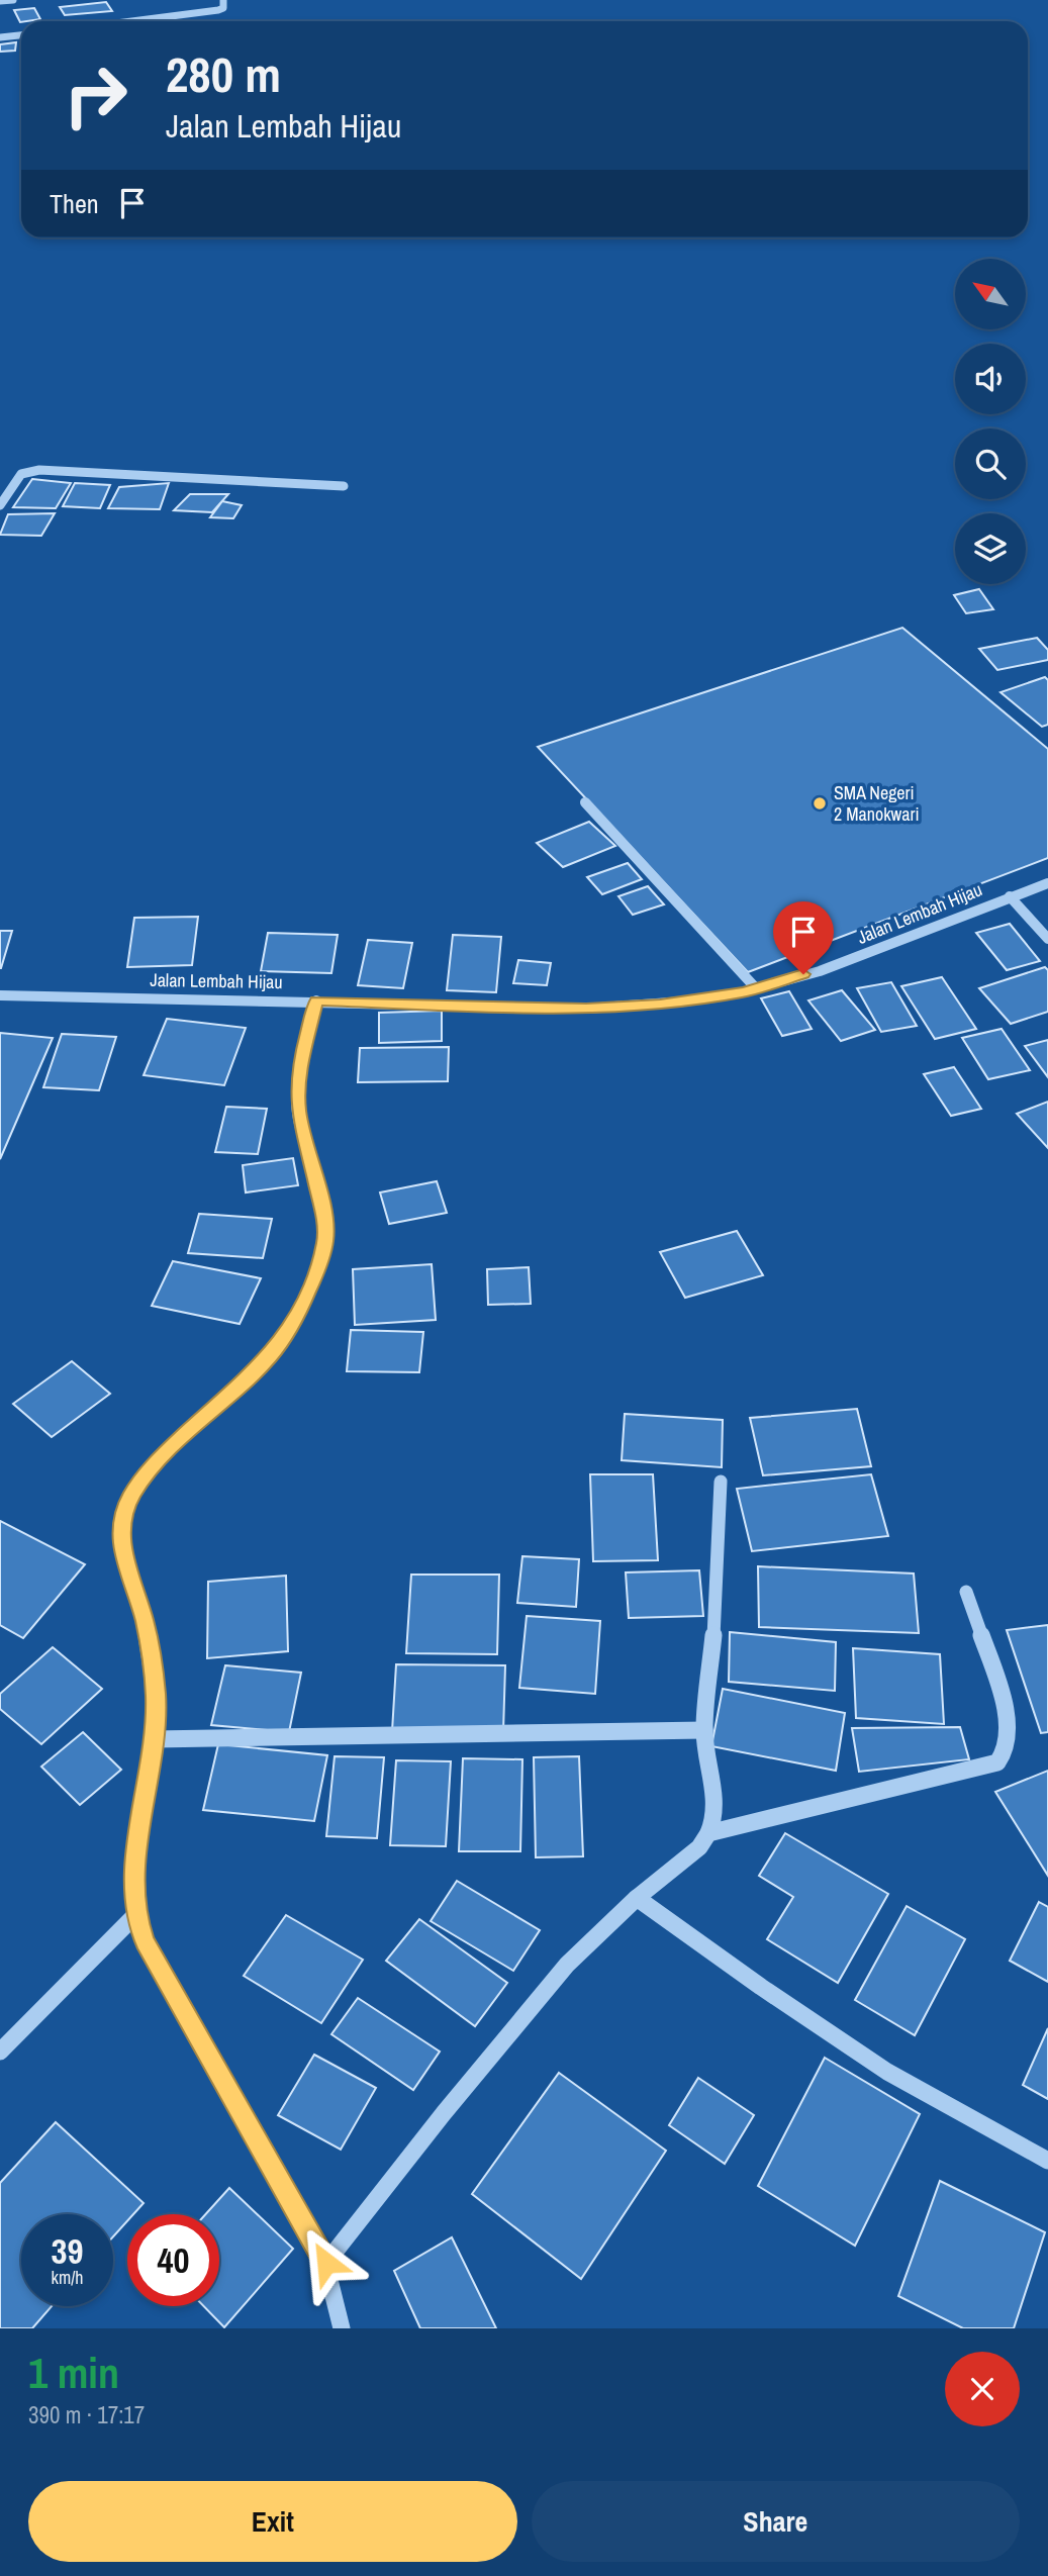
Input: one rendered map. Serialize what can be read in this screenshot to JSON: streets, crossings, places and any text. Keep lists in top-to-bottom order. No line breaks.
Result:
{"streets":{"street":["Jalan Lembah Hijau"]},"places":["SMA Negeri 2 Manokwari"],"north":"top left","page":{"turn":["280 m","Jalan Lembah Hijau"],"then":"Then","speed":"39 km/h","limit":"40","heading":["1 min","390 m · 17:17"],"buttons":["Exit","Share"]}}
